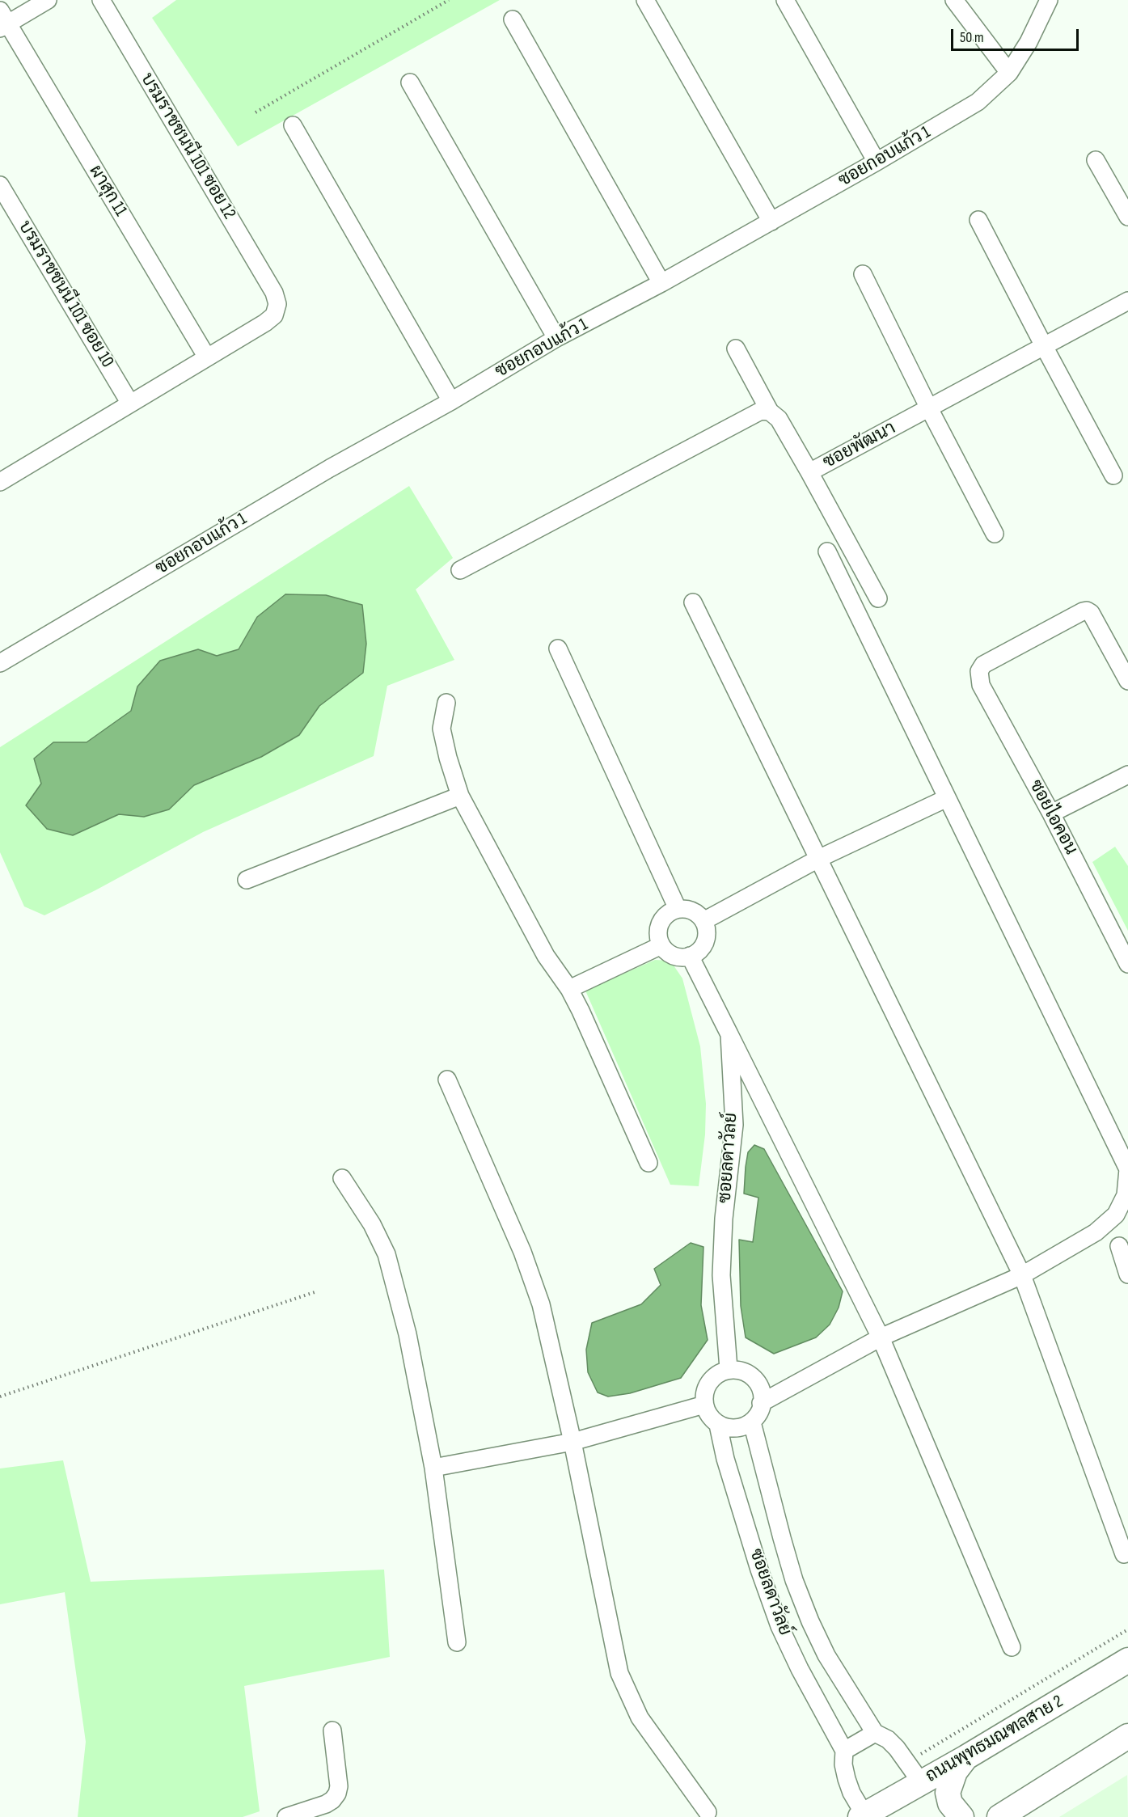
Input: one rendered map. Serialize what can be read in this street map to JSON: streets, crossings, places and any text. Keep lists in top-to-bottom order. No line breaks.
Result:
{"streets":{"main road":["ถนนพุทธมณฑลสาย 2"],"street":["บรมราชชนนี 101 ซอย 12","ซอยกอบแก้ว 1","ผาสุก 11","บรมราชชนนี 101 ซอย 10","ซอยพัฒนา","ซอยไอคอน","ซอยลดาวัลย์"]},"crossings":[["บรมราชชนนี 101 ซอย 12","ผาสุก 11"],["ซอยลดาวัลย์","ถนนพุทธมณฑลสาย 2"]],"scale_bar":"50 m"}
